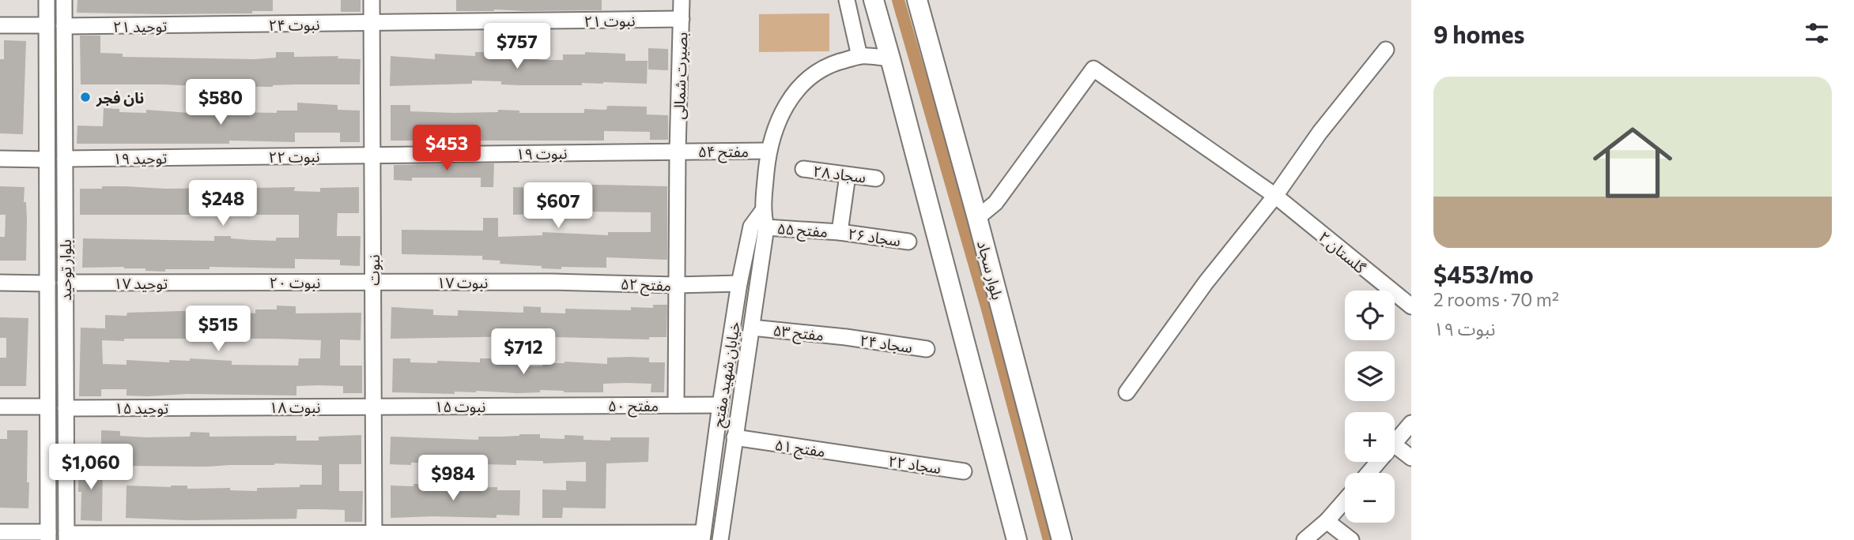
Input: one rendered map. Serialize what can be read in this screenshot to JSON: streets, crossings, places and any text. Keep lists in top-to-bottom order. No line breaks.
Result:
{"streets":{"main road":["بلوار سجاد"],"street":["نبوت ۲۱","نبوت ۲۴","توحید ۲۱","بصیرت شمالی","مفتح ۵۴","نبوت ۱۹","نبوت ۲۲","توحید ۱۹","سجاد ۲۸","مفتح ۵۵","سجاد ۲۶","گلستان ۲","بلوار توحید","نبوت","نبوت ۲۰","نبوت ۱۷","توحید ۱۷","مفتح ۵۲","مفتح ۵۳","سجاد ۲۴","خیابان شهید مفتح","مفتح ۵۰","نبوت ۱۵","نبوت ۱۸","توحید ۱۵","مفتح ۵۱","سجاد ۲۲"]},"crossings":[["نبوت ۲۱","نبوت ۲۴"],["نبوت ۲۱","بصیرت شمالی"],["نبوت ۲۱","نبوت"],["نبوت ۲۴","توحید ۲۱"],["نبوت ۲۴","نبوت"],["توحید ۲۱","بلوار توحید"],["بصیرت شمالی","مفتح ۵۴"],["بصیرت شمالی","نبوت ۱۹"],["بصیرت شمالی","مفتح ۵۲"],["بصیرت شمالی","مفتح ۵۰"],["مفتح ۵۴","نبوت ۱۹"],["مفتح ۵۴","خیابان شهید مفتح"],["نبوت ۱۹","نبوت ۲۲"],["نبوت ۱۹","نبوت"],["نبوت ۲۲","توحید ۱۹"],["نبوت ۲۲","نبوت"],["توحید ۱۹","بلوار توحید"],["مفتح ۵۵","سجاد ۲۶"],["مفتح ۵۵","خیابان شهید مفتح"],["گلستان ۲","بلوار سجاد"],["بلوار توحید","توحید ۱۷"],["بلوار توحید","توحید ۱۵"],["نبوت","نبوت ۲۰"],["نبوت","نبوت ۱۷"],["نبوت","نبوت ۱۵"],["نبوت","نبوت ۱۸"],["نبوت ۲۰","نبوت ۱۷"],["نبوت ۲۰","توحید ۱۷"],["نبوت ۱۷","مفتح ۵۲"],["مفتح ۵۲","خیابان شهید مفتح"],["مفتح ۵۳","سجاد ۲۴"],["مفتح ۵۳","خیابان شهید مفتح"],["خیابان شهید مفتح","مفتح ۵۰"],["خیابان شهید مفتح","مفتح ۵۱"],["مفتح ۵۰","نبوت ۱۵"],["نبوت ۱۵","نبوت ۱۸"],["نبوت ۱۸","توحید ۱۵"],["مفتح ۵۱","سجاد ۲۲"]],"places":["نان فجر"],"page":{"heading":"9 homes","price":["$757","$580","$453","$248","$607","$515","$712","$1,060","$984"],"list":[{"name":"$453/mo","note":"2 rooms · 70 m² · نبوت ۱۹"}],"map_buttons":["+","−"]}}
